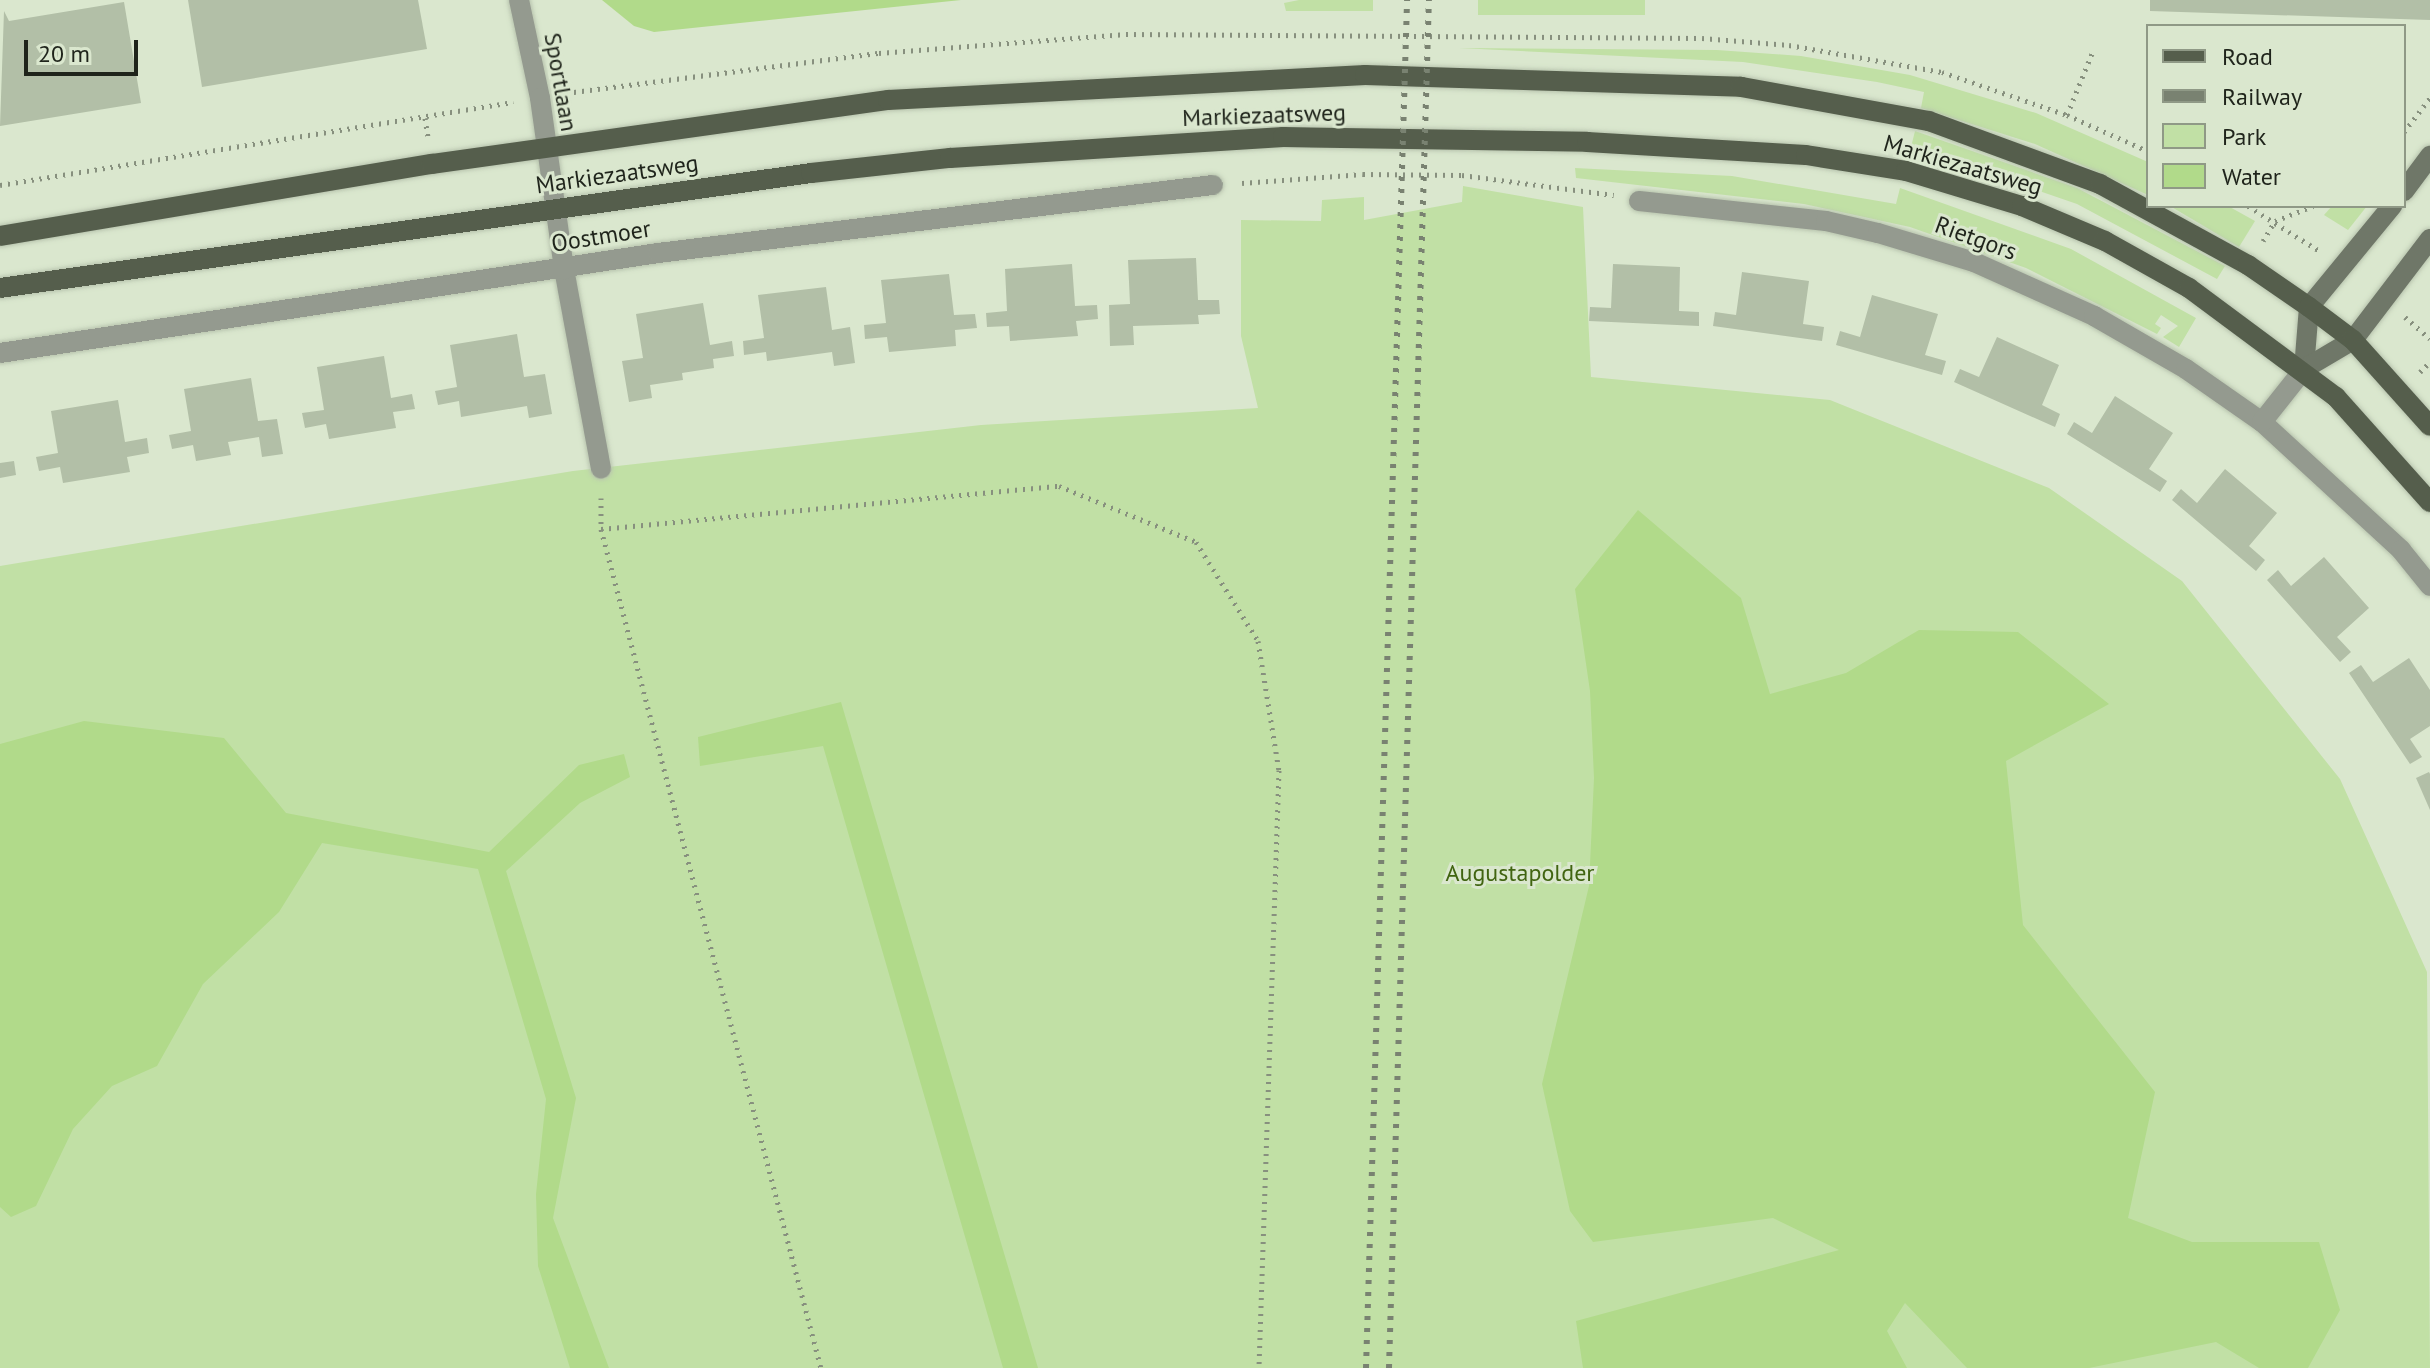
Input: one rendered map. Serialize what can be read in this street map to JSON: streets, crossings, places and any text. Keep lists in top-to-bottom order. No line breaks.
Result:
{"streets":{"main road":["Markiezaatsweg"],"street":["Sportlaan","Oostmoer","Rietgors"]},"crossings":[["Sportlaan","Markiezaatsweg"],["Sportlaan","Oostmoer"]],"parks":["Augustapolder"],"legend":["Road","Railway","Park","Water"],"scale_bar":"20 m"}
